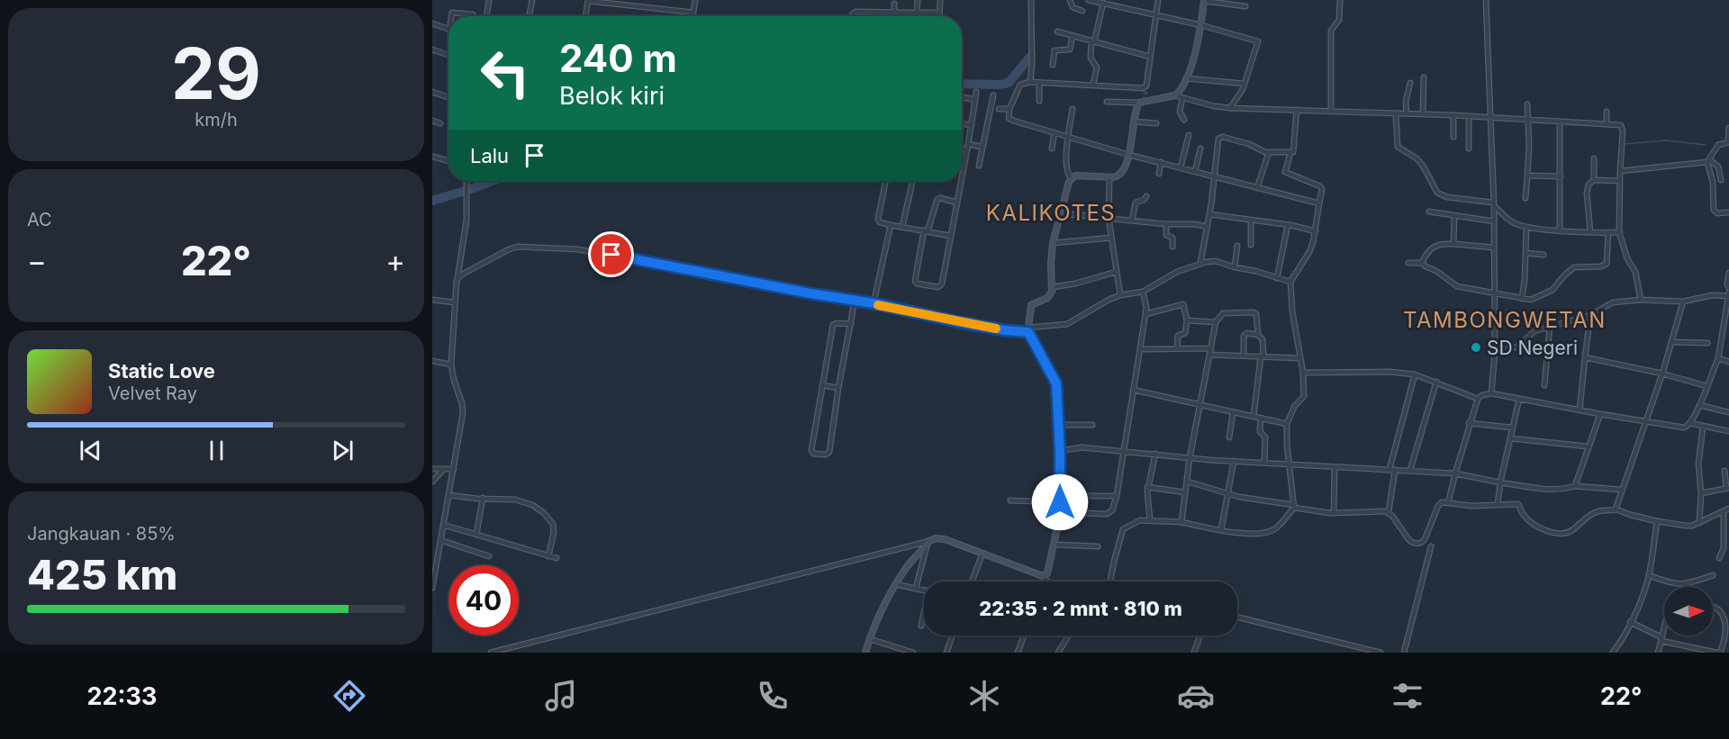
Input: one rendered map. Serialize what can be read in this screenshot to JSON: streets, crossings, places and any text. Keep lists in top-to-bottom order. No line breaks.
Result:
{"districts":["KALIKOTES","TAMBONGWETAN"],"places":["SD Negeri"],"north":"right","page":{"tile":[["29","km/h"],"AC",["Jangkauan · 85%","425 km"]],"turn":["240 m","Belok kiri"],"then":"Lalu","heat":["−","22°","+"],"song":["Static Love","Velvet Ray"],"limit":"40","trip":"22:35 · 2 mnt · 810 m","tabs":["22:33","22°"]}}
